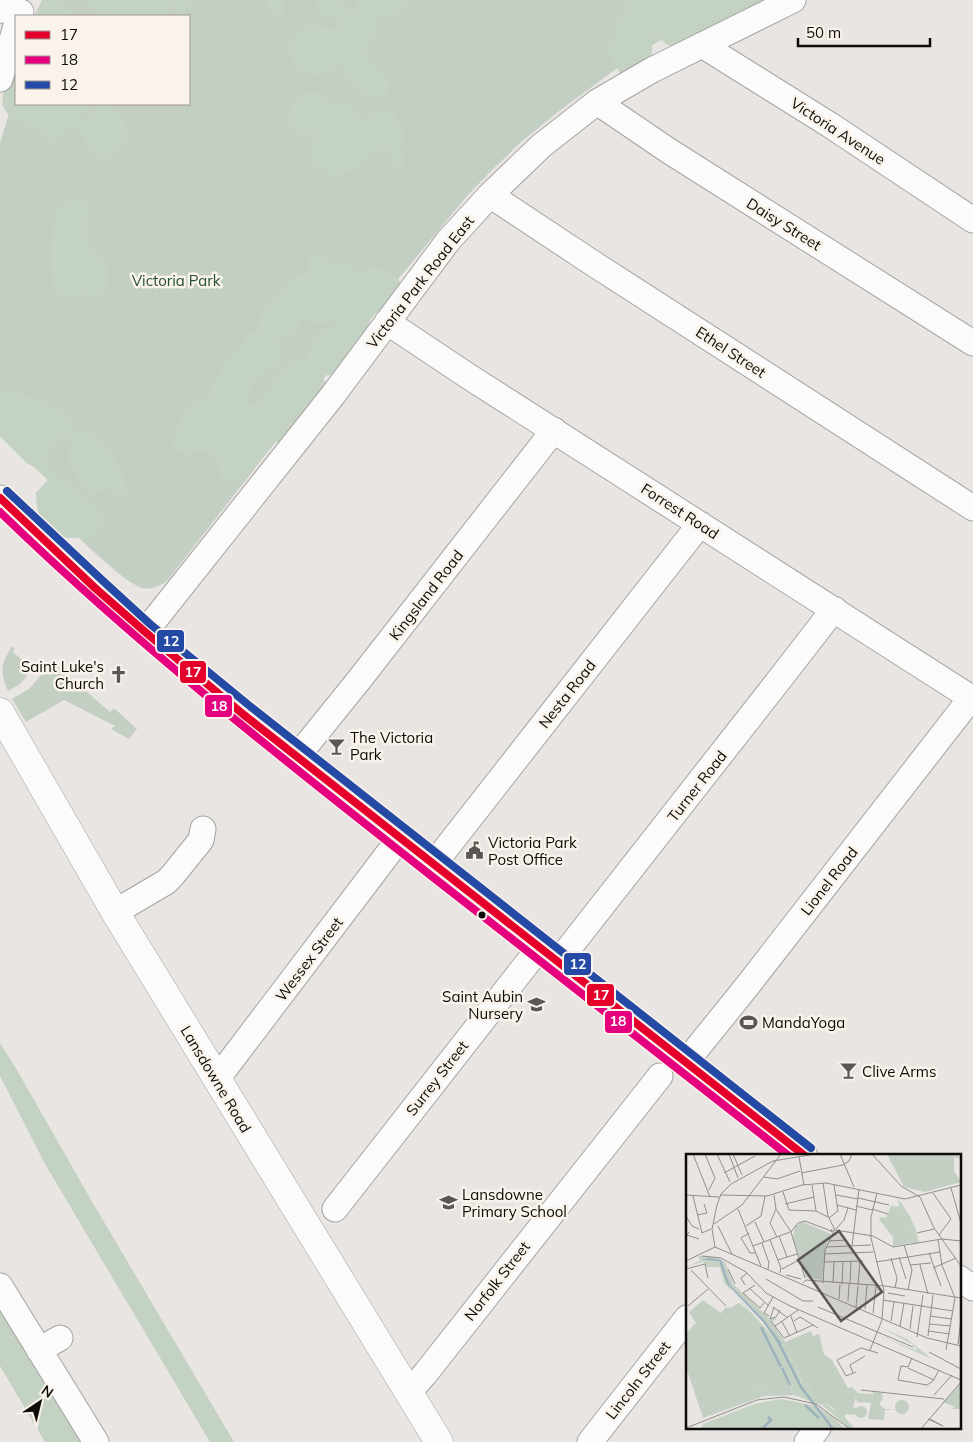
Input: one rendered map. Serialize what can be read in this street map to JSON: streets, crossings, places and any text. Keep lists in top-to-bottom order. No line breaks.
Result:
{"streets":{"main road":["Lansdowne Road"],"street":["Victoria Avenue","Daisy Street","Victoria Park Road East","Ethel Street","Forrest Road","Kingsland Road","Nesta Road","Turner Road","Lionel Road","Wessex Street","Surrey Street","Norfolk Street","Lincoln Street"]},"crossings":[["Victoria Avenue","Victoria Park Road East"],["Daisy Street","Victoria Park Road East"],["Victoria Park Road East","Ethel Street"],["Victoria Park Road East","Forrest Road"],["Forrest Road","Kingsland Road"],["Forrest Road","Nesta Road"],["Forrest Road","Turner Road"],["Forrest Road","Lionel Road"],["Turner Road","Surrey Street"],["Wessex Street","Lansdowne Road"],["Lansdowne Road","Norfolk Street"]],"parks":["Victoria Park"],"places":{"church":["Saint Luke's Church"],"bar":["The Victoria Park","Clive Arms"],"public building":["Victoria Park Post Office"],"school or university":["Saint Aubin Nursery","Lansdowne Primary School"],"sports":["MandaYoga"]},"lines":["transit line 12","transit line 17","transit line 18"],"legend":["17","18","12"],"scale_bar":"50 m","north":"top right"}
